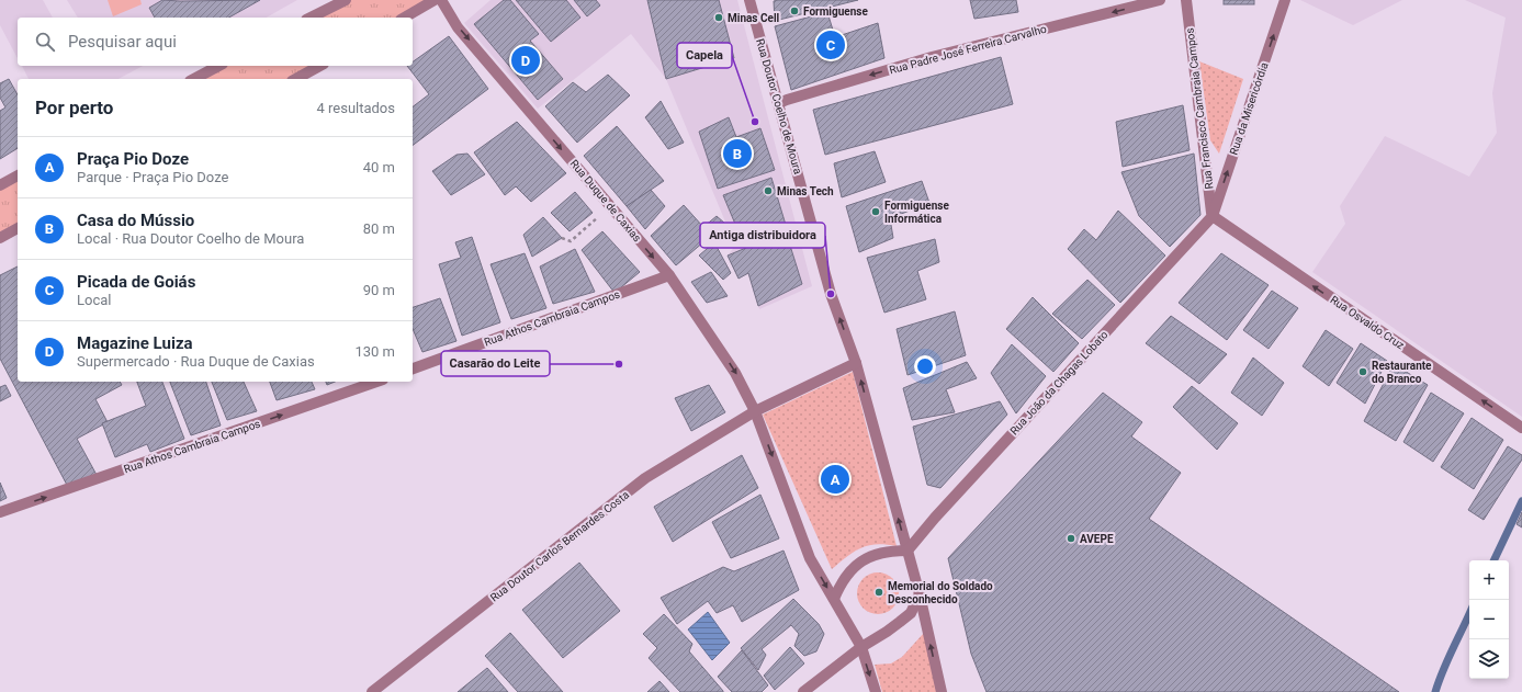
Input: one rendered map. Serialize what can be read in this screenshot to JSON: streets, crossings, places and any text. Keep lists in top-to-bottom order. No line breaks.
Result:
{"streets":{"street":["Rua Padre José Ferreira Carvalho","Rua Doutor Coelho de Moura","Rua Francisco Cambraia Campos","Rua da Misericórdia","Rua Duque de Caxias","Rua Athos Cambraia Campos","Rua Osvaldo Cruz","Rua João da Chagas Lobato","Rua Doutor Carlos Bernardes Costa"]},"crossings":[["Rua Padre José Ferreira Carvalho","Rua Doutor Coelho de Moura"],["Rua Doutor Coelho de Moura","Rua Duque de Caxias"],["Rua Doutor Coelho de Moura","Rua João da Chagas Lobato"],["Rua Doutor Coelho de Moura","Rua Doutor Carlos Bernardes Costa"],["Rua Francisco Cambraia Campos","Rua da Misericórdia"],["Rua Francisco Cambraia Campos","Rua Osvaldo Cruz"],["Rua Francisco Cambraia Campos","Rua João da Chagas Lobato"],["Rua da Misericórdia","Rua Osvaldo Cruz"],["Rua da Misericórdia","Rua João da Chagas Lobato"],["Rua Duque de Caxias","Rua Athos Cambraia Campos"],["Rua Duque de Caxias","Rua João da Chagas Lobato"],["Rua Duque de Caxias","Rua Doutor Carlos Bernardes Costa"],["Rua Osvaldo Cruz","Rua João da Chagas Lobato"]],"one_way":["Rua Padre José Ferreira Carvalho","Rua Doutor Coelho de Moura","Rua da Misericórdia","Rua Duque de Caxias","Rua Athos Cambraia Campos","Rua Osvaldo Cruz"],"places":["Formiguense","Minas Cell","Capela","Minas Tech","Formiguense Informática","Antiga distribuidora","Casarão do Leite","Restaurante do Branco","AVEPE","Memorial do Soldado Desconhecido"],"page":{"search":"Pesquisar aqui","pins":["C","D","B","A"],"heading":["Por perto","4 resultados"],"list":[{"mark":"A","name":"Praça Pio Doze","note":"Parque · Praça Pio Doze","value":"40 m"},{"mark":"B","name":"Casa do Mússio","note":"Local · Rua Doutor Coelho de Moura","value":"80 m"},{"mark":"C","name":"Picada de Goiás","note":"Local","value":"90 m"},{"mark":"D","name":"Magazine Luiza","note":"Supermercado · Rua Duque de Caxias","value":"130 m"}],"map_buttons":["+","−"]}}
